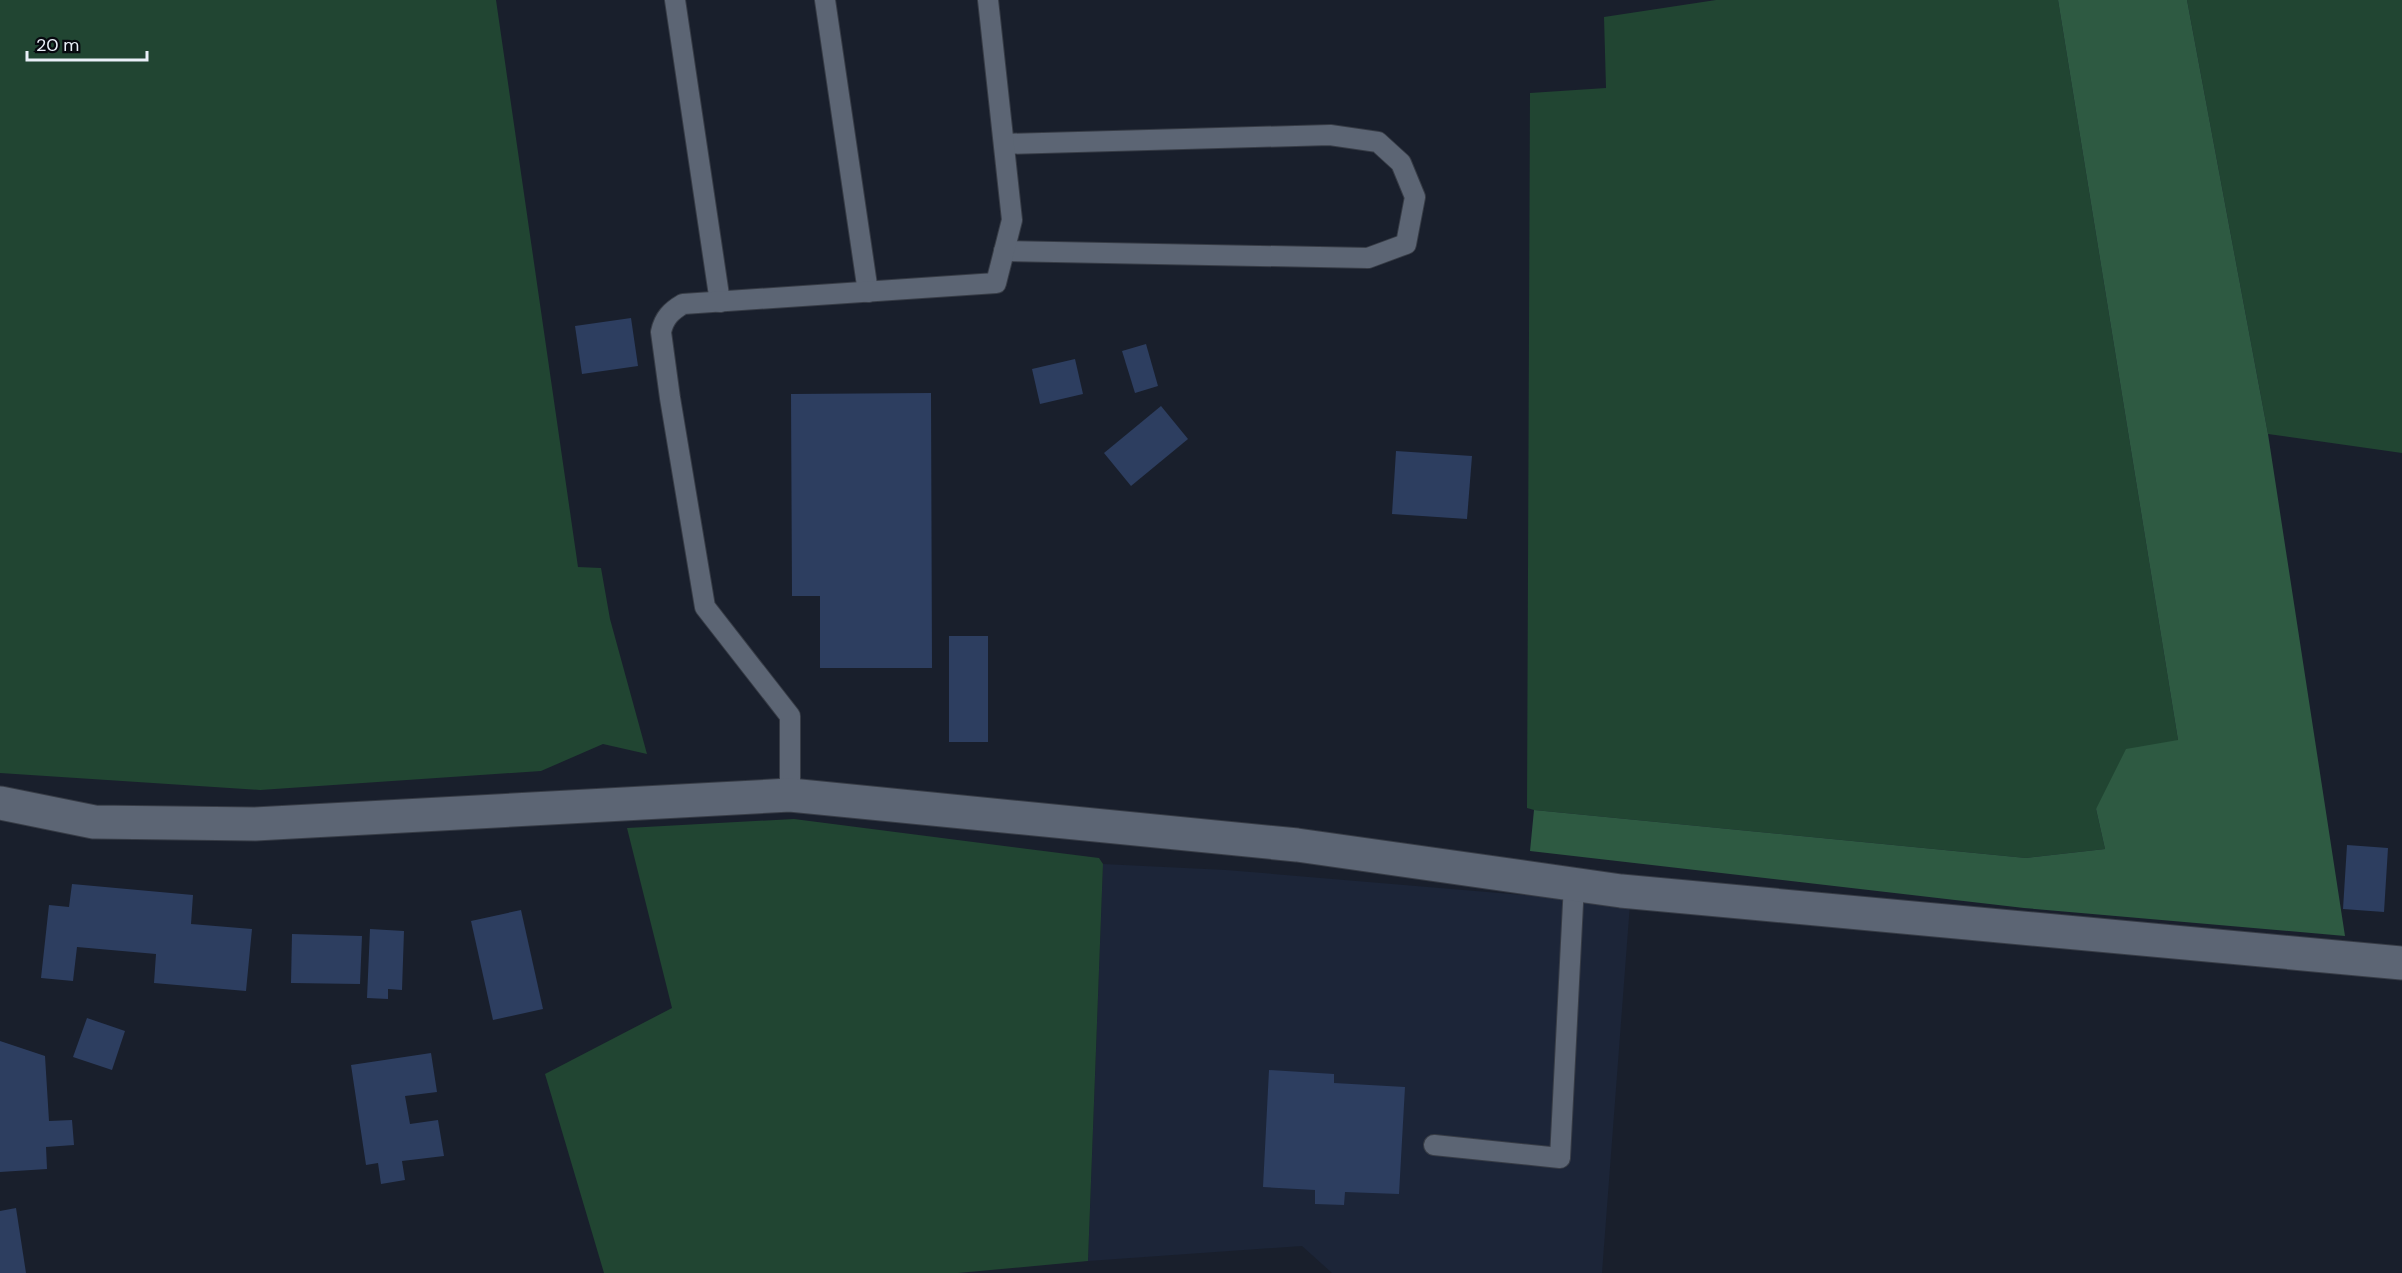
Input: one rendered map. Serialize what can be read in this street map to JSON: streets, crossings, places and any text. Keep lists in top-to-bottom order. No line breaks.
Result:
{"scale_bar":"20 m"}
